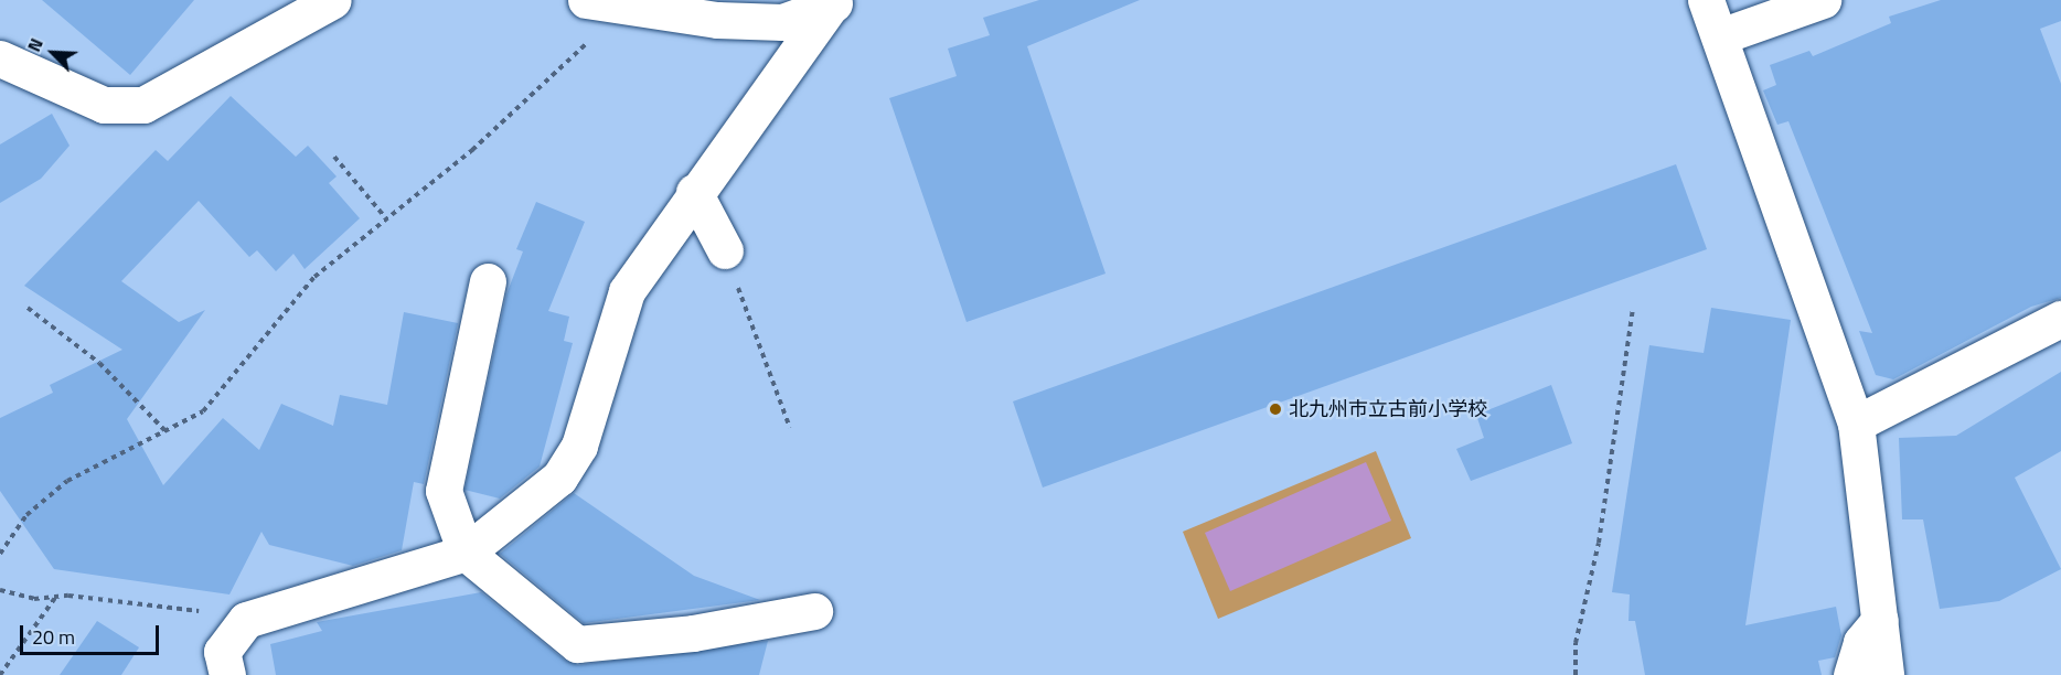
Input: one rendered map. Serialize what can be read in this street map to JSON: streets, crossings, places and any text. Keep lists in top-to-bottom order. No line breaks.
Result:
{"places":["北九州市立古前小学校"],"scale_bar":"20 m","north":"top left"}
